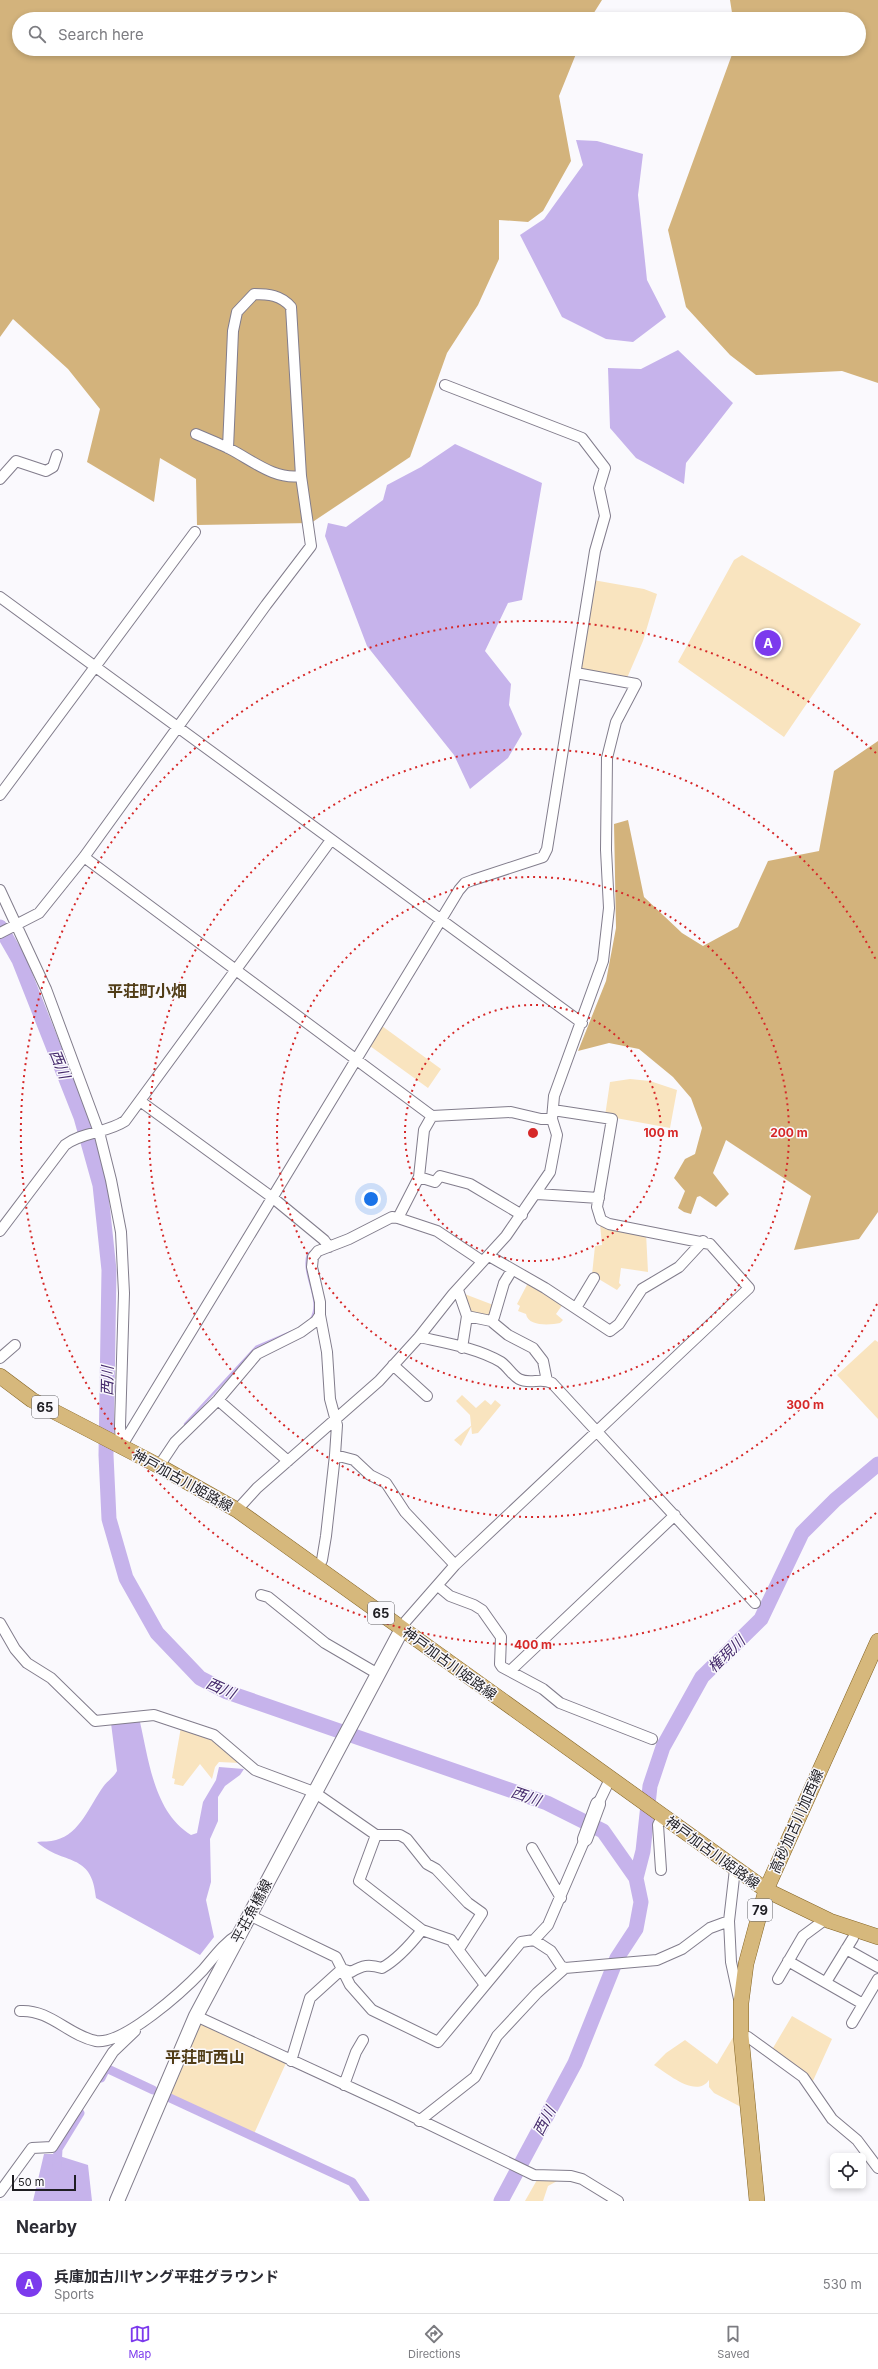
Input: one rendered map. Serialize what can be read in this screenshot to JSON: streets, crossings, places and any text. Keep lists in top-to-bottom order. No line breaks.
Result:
{"streets":{"main road":["65","神戸加古川姫路線","高砂加古川加西線","79","平荘魚橋線"]},"crossings":[["神戸加古川姫路線","高砂加古川加西線"],["神戸加古川姫路線","平荘魚橋線"]],"districts":["平荘町小畑","平荘町西山"],"water":["西川","権現川"],"scale_bar":"50 m","page":{"search":"Search here","pins":"A","scale":"50 m","heading":"Nearby","list":[{"mark":"A","name":"兵庫加古川ヤング平荘グラウンド","note":"Sports","value":"530 m"}],"nav":["Map","Directions","Saved"]},"rings":["100 m","200 m","300 m","400 m"]}
